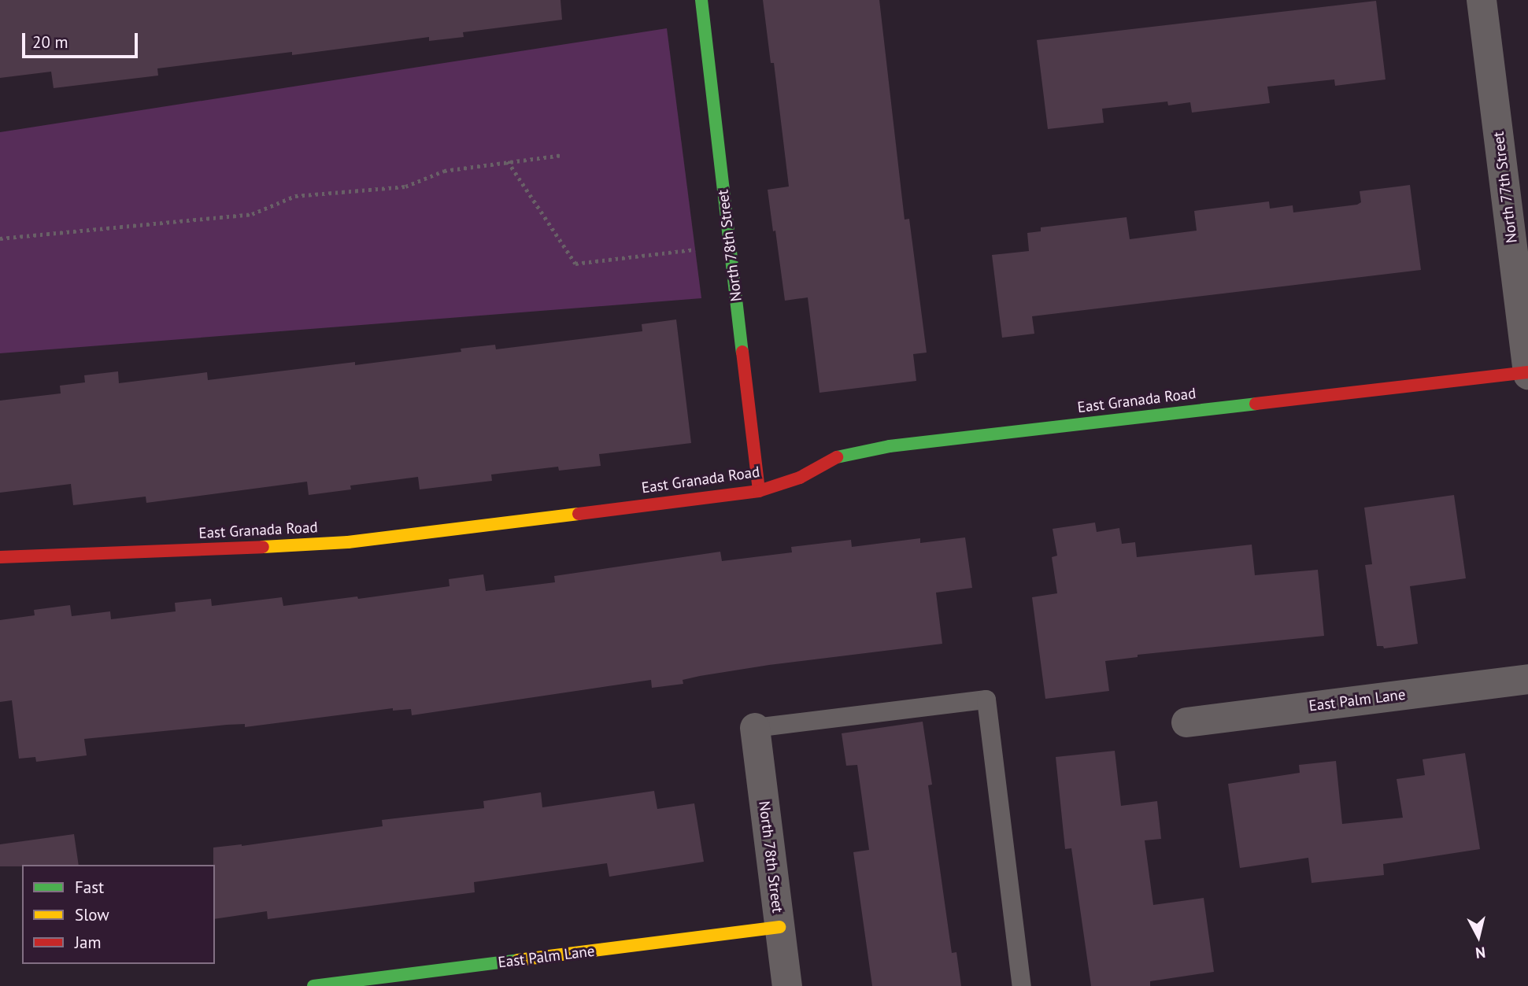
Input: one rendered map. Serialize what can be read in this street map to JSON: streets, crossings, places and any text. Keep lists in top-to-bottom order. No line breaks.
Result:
{"streets":{"street":["North 77th Street","North 78th Street","East Granada Road","East Palm Lane"]},"crossings":[["North 77th Street","East Granada Road"],["North 78th Street","East Granada Road"],["North 78th Street","East Palm Lane"]],"legend":["Fast","Slow","Jam"],"scale_bar":"20 m","north":"bottom"}
